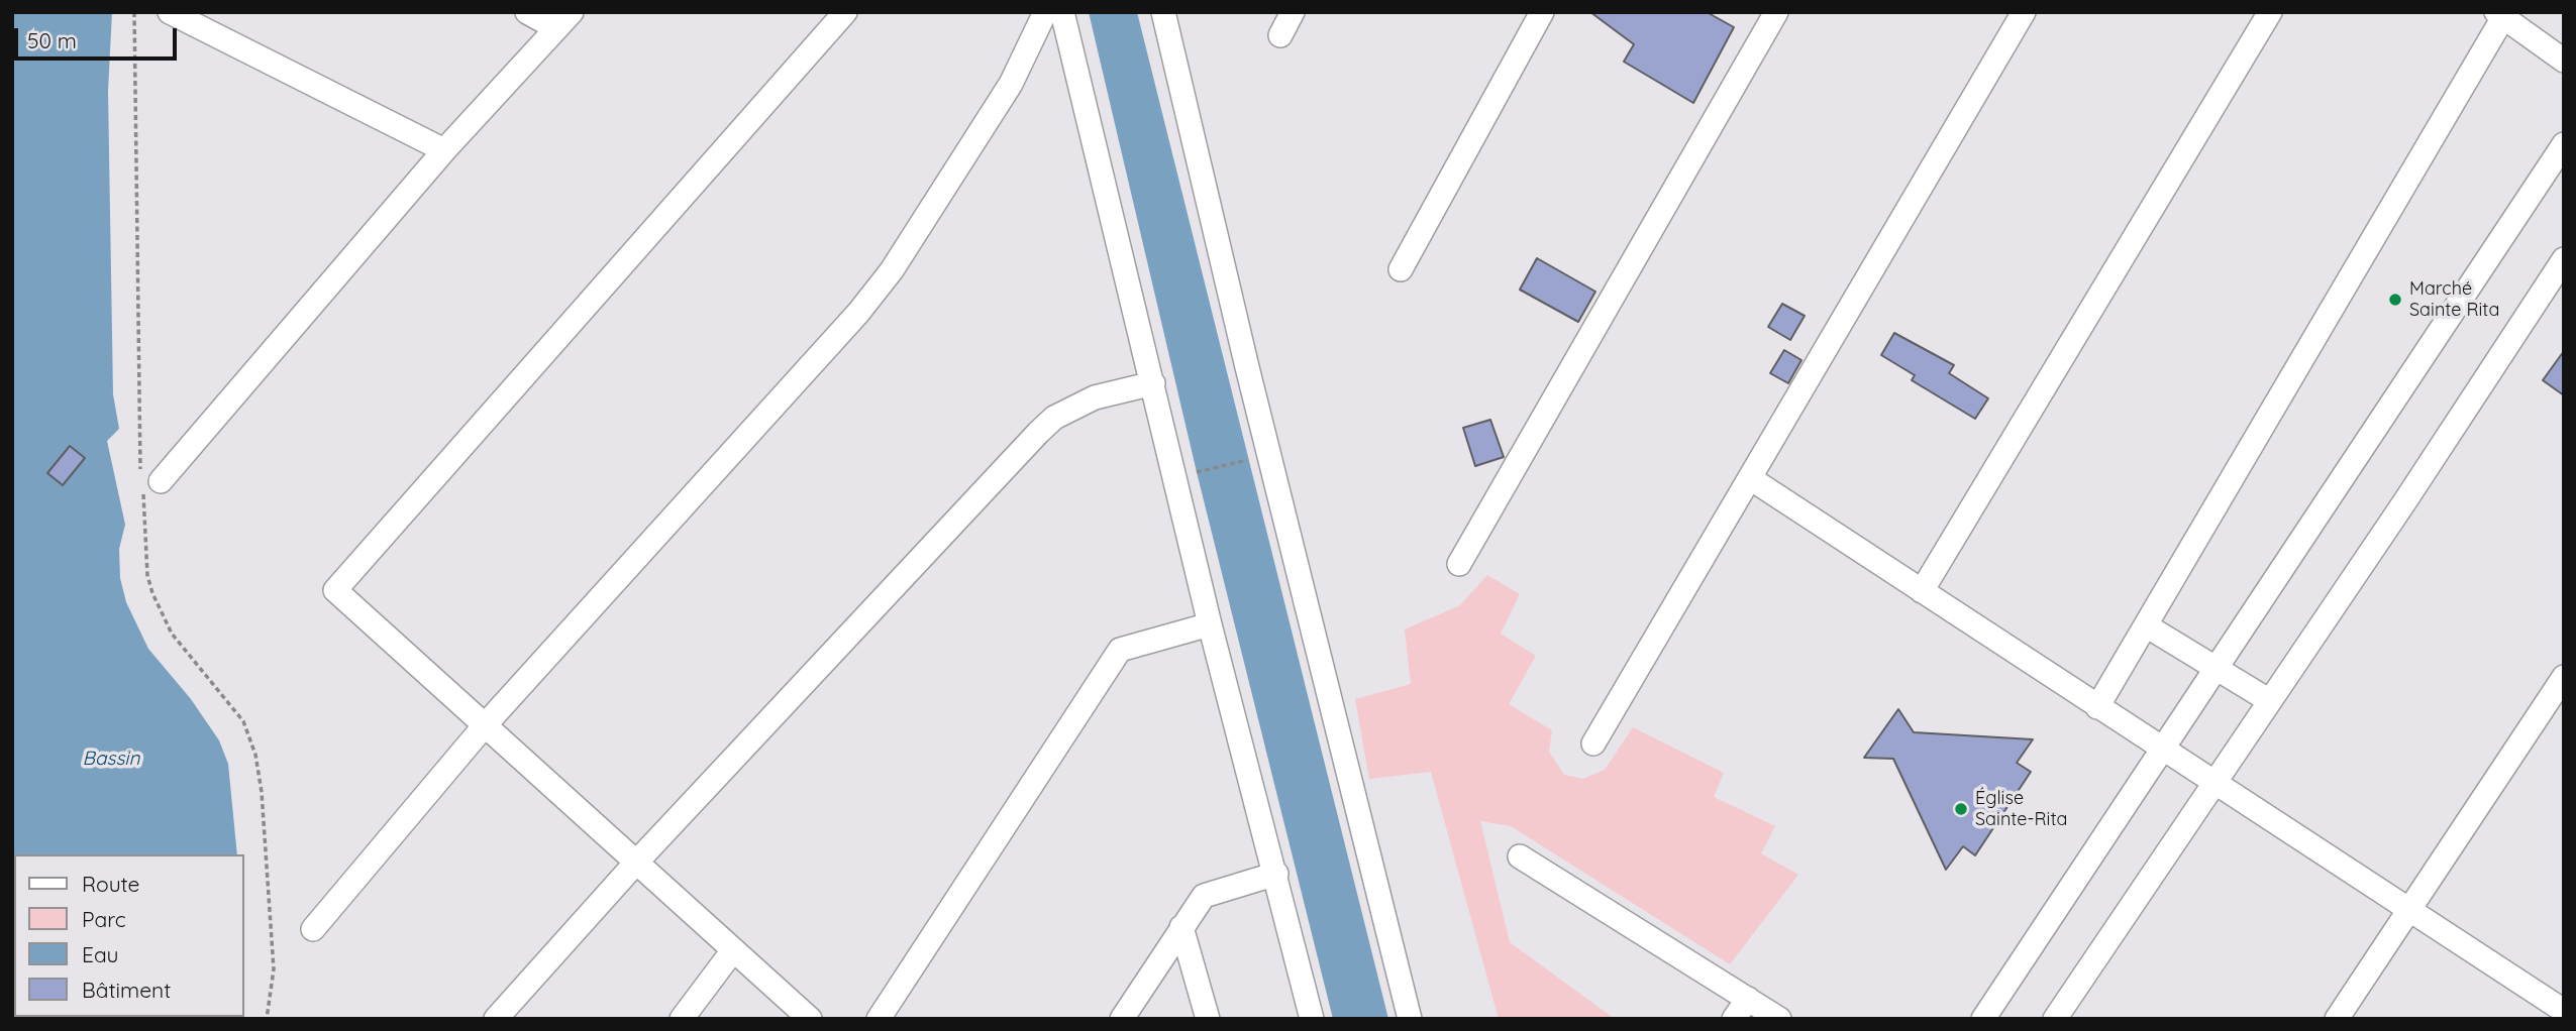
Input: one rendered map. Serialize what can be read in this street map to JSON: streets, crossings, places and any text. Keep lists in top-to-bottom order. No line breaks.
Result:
{"water":["Bassin"],"places":["Marché Sainte Rita","Église Sainte-Rita"],"legend":["Route","Parc","Eau","Bâtiment"],"scale_bar":"50 m"}
